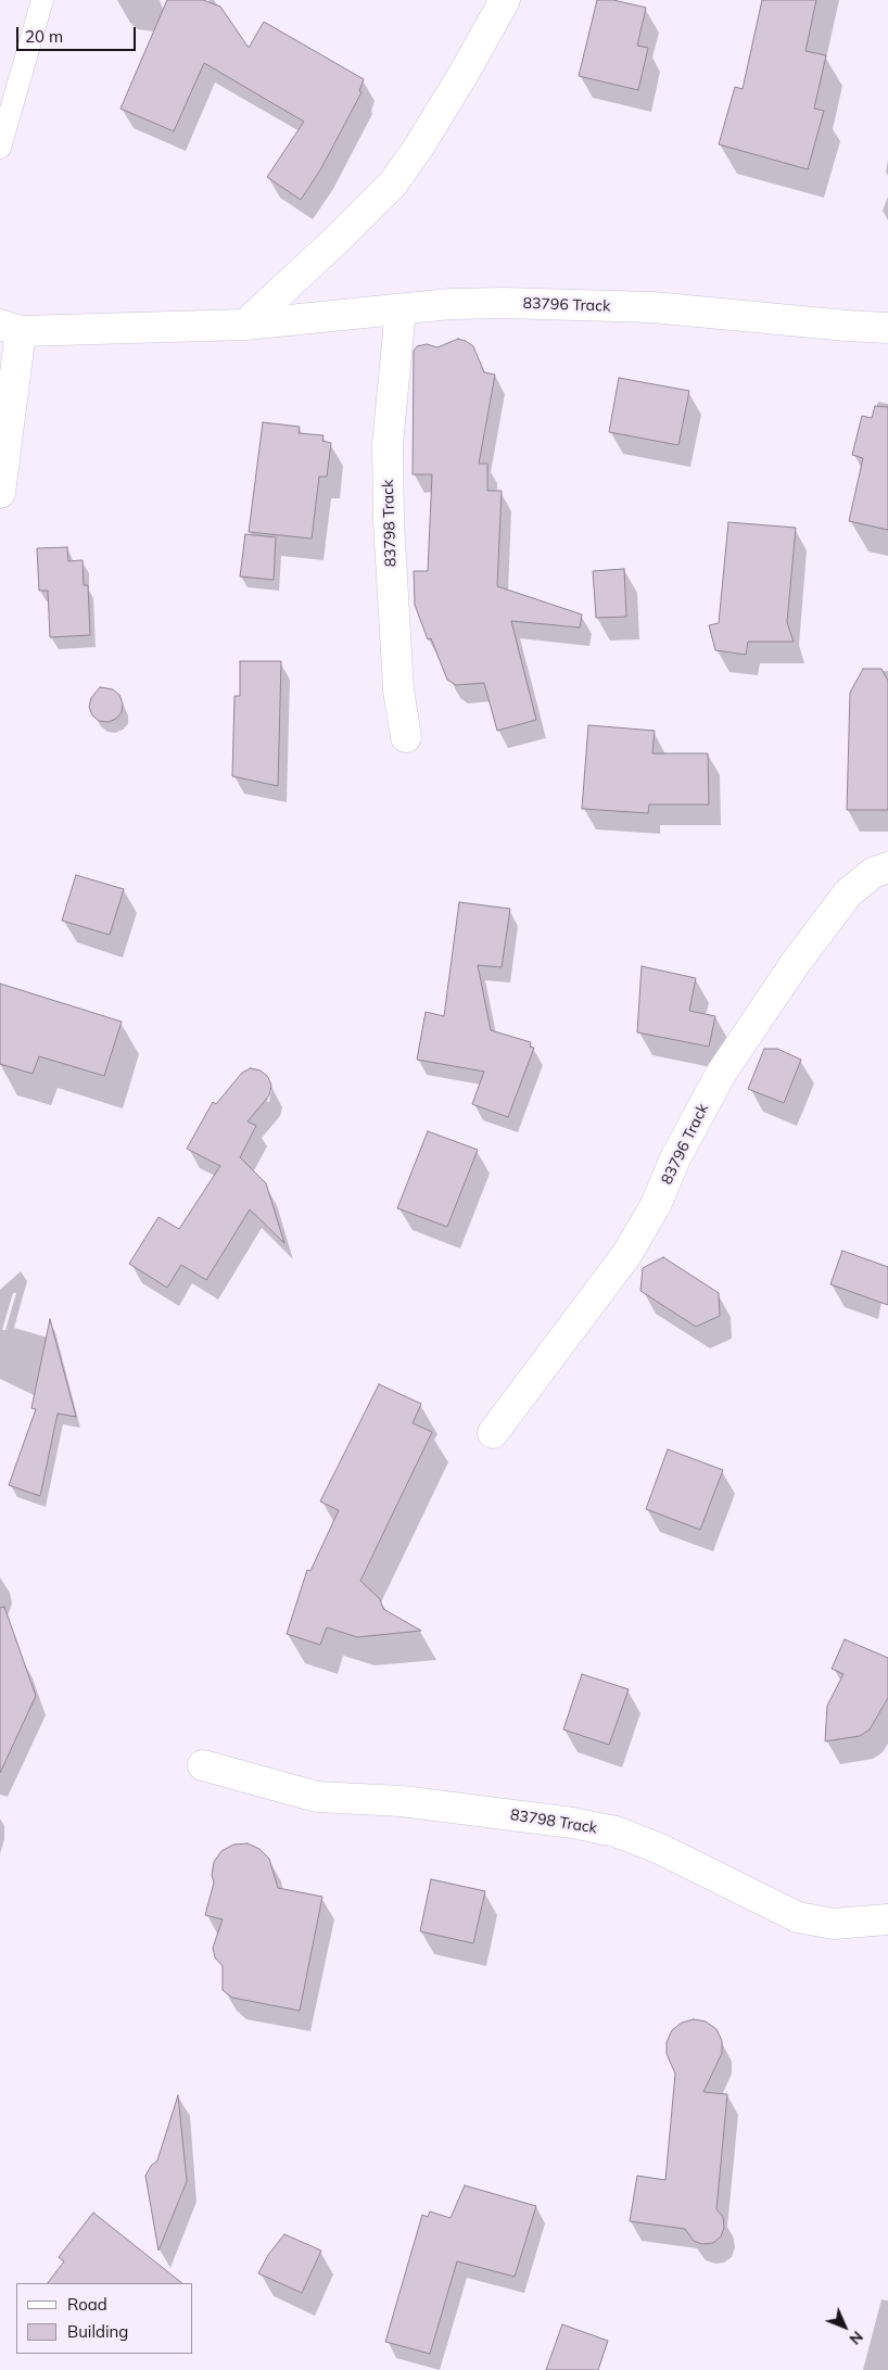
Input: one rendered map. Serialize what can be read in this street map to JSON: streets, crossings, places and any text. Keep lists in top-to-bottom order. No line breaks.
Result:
{"streets":{"street":["83796 Track","83798 Track"]},"crossings":[["83796 Track","83798 Track"]],"legend":["Road","Building"],"scale_bar":"20 m","north":"bottom right"}
